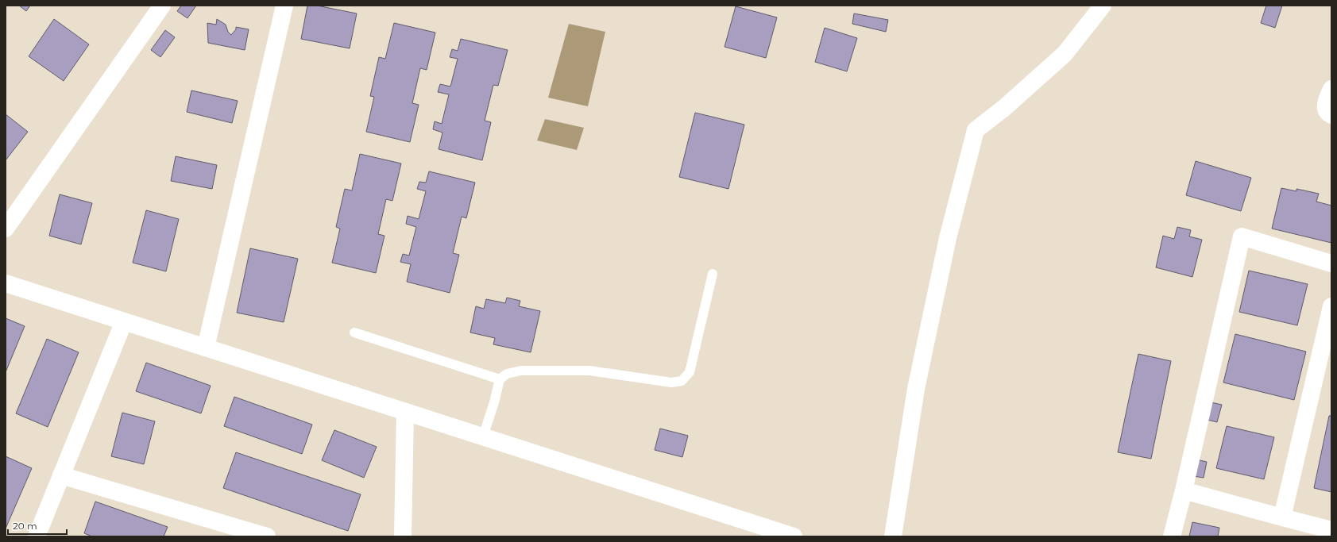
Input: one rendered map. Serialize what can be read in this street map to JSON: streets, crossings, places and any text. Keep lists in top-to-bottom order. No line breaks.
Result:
{"scale_bar":"20 m"}
